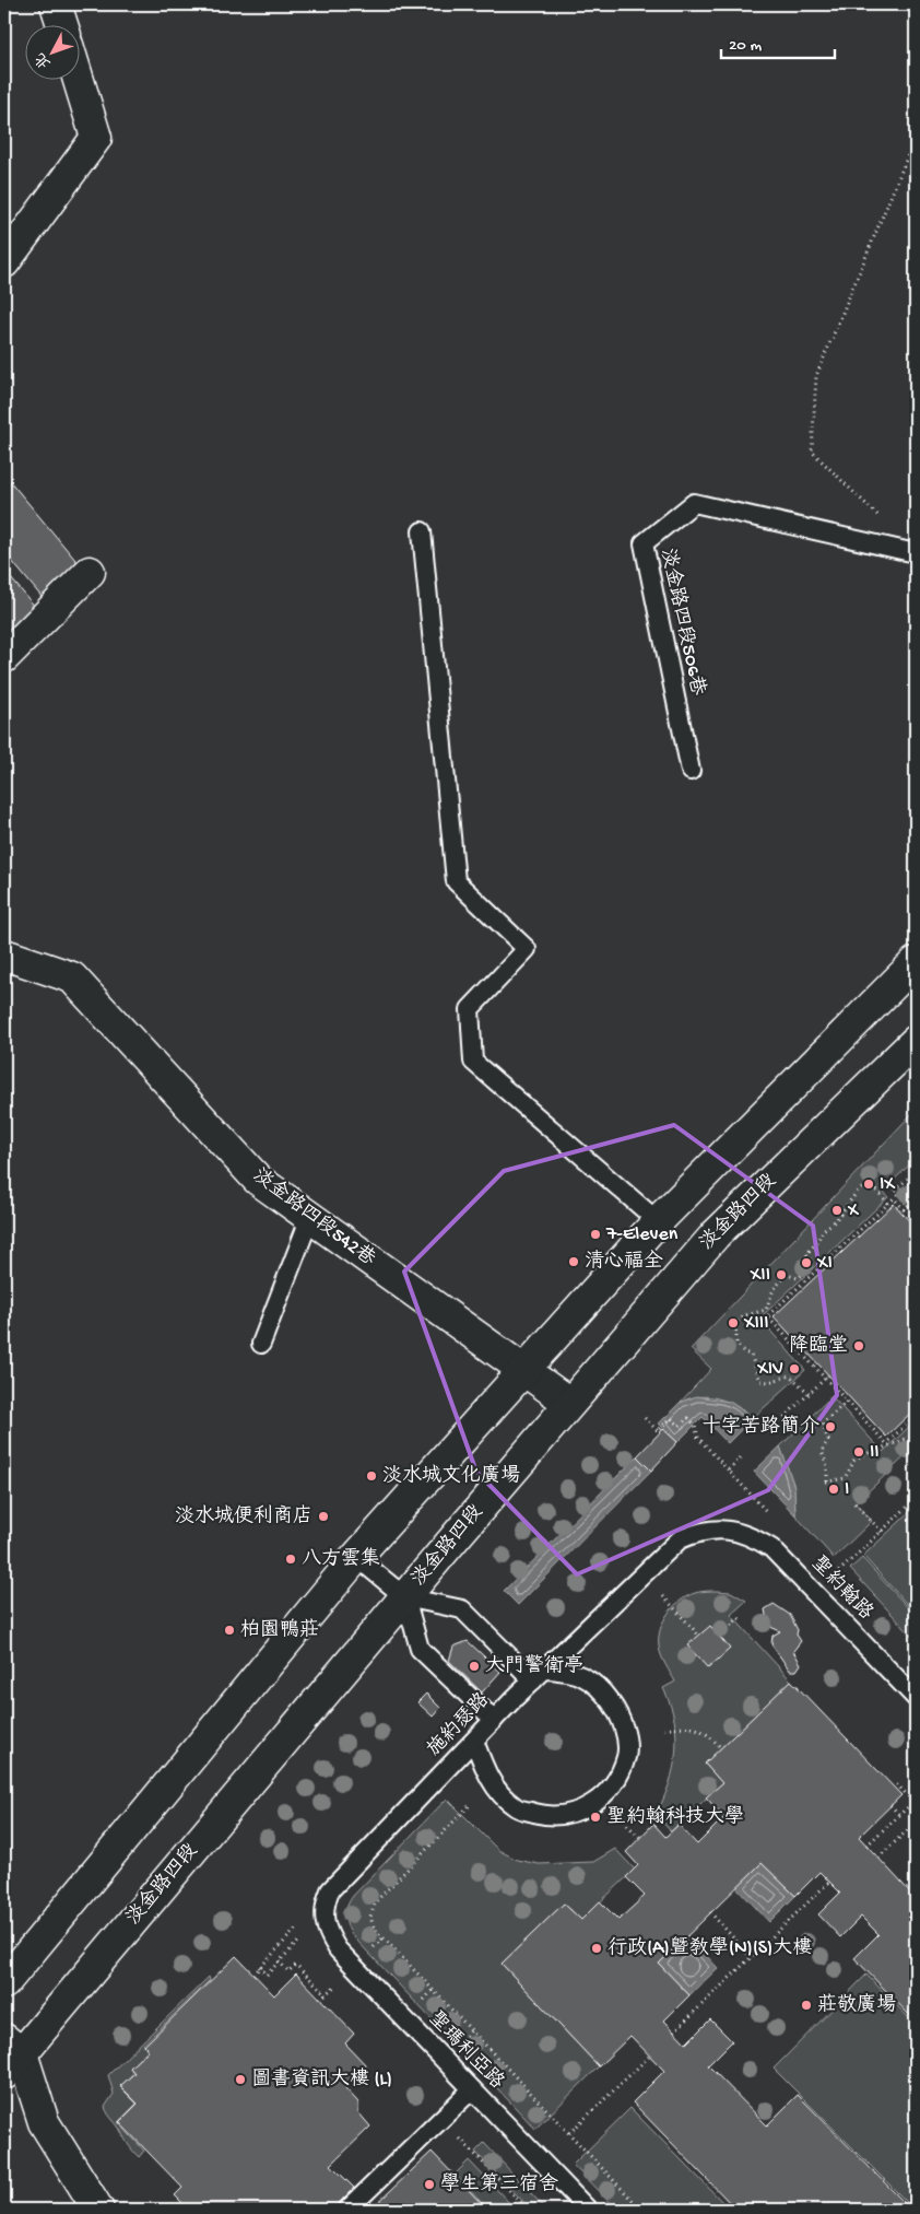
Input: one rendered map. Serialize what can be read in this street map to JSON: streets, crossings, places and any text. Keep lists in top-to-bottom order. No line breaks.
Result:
{"streets":{"main road":["淡金路四段","淡金路四段542巷"],"lane":["淡金路四段506巷","聖約翰路","施約瑟路","聖瑪利亞路"]},"crossings":[["淡金路四段","淡金路四段542巷"],["聖約翰路","施約瑟路"],["施約瑟路","聖瑪利亞路"]],"places":["IX","X","7-Eleven","清心福全","XI","XII","XIII","降臨堂","XIV","十字苦路簡介","II","淡水城文化廣場","I","淡水城便利商店","八方雲集","柏園鴨莊","大門警衛亭","聖約翰科技大學","行政(A)暨教學(N)(S)大樓","莊敬廣場","圖書資訊大樓 (L)","學生第三宿舍"],"scale_bar":"20 m","north":"bottom left"}
